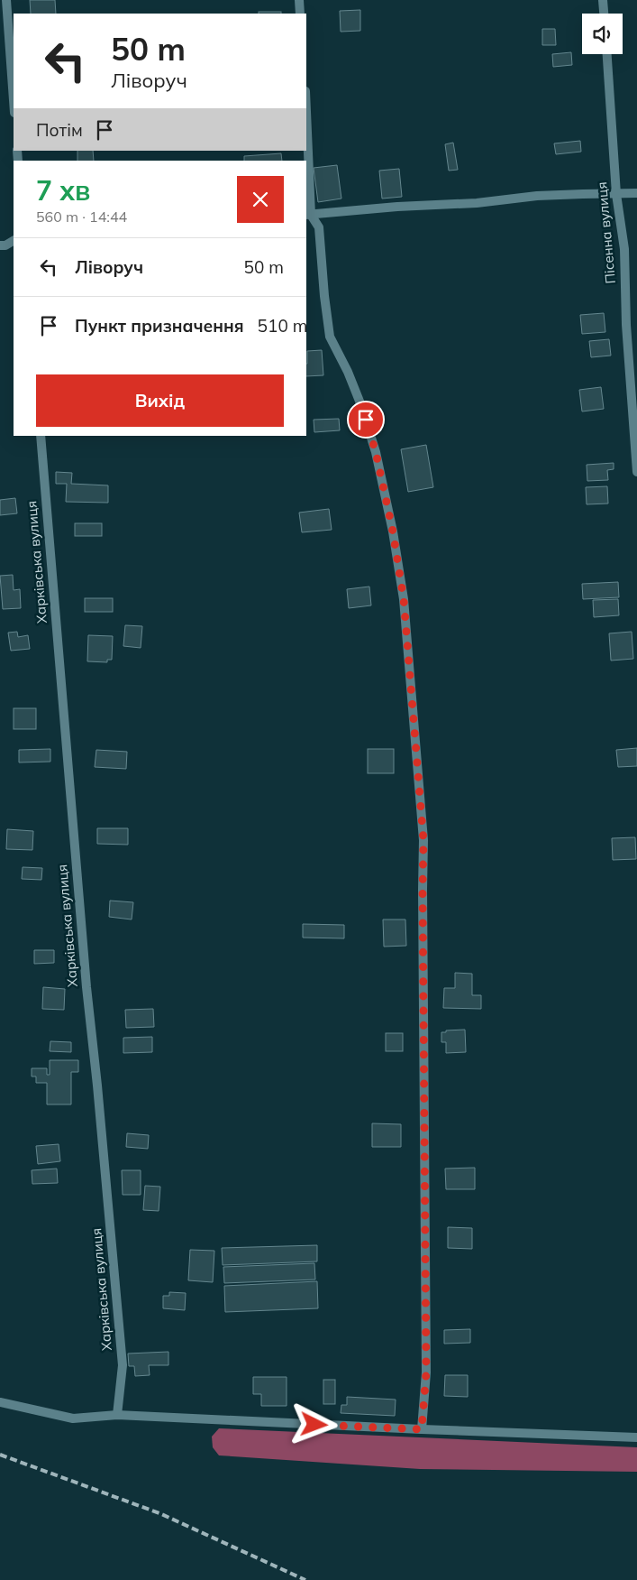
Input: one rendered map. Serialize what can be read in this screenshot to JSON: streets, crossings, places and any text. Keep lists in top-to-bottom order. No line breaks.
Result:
{"streets":{"street":["Пісенна вулиця","Харківська вулиця"]},"page":{"turn":["50 m","Ліворуч"],"then":"Потім","heading":["7 хв","560 m · 14:44"],"list":[{"name":"Ліворуч","value":"50 m"},{"name":"Пункт призначення","value":"510 m"}],"buttons":"Вихід"}}
